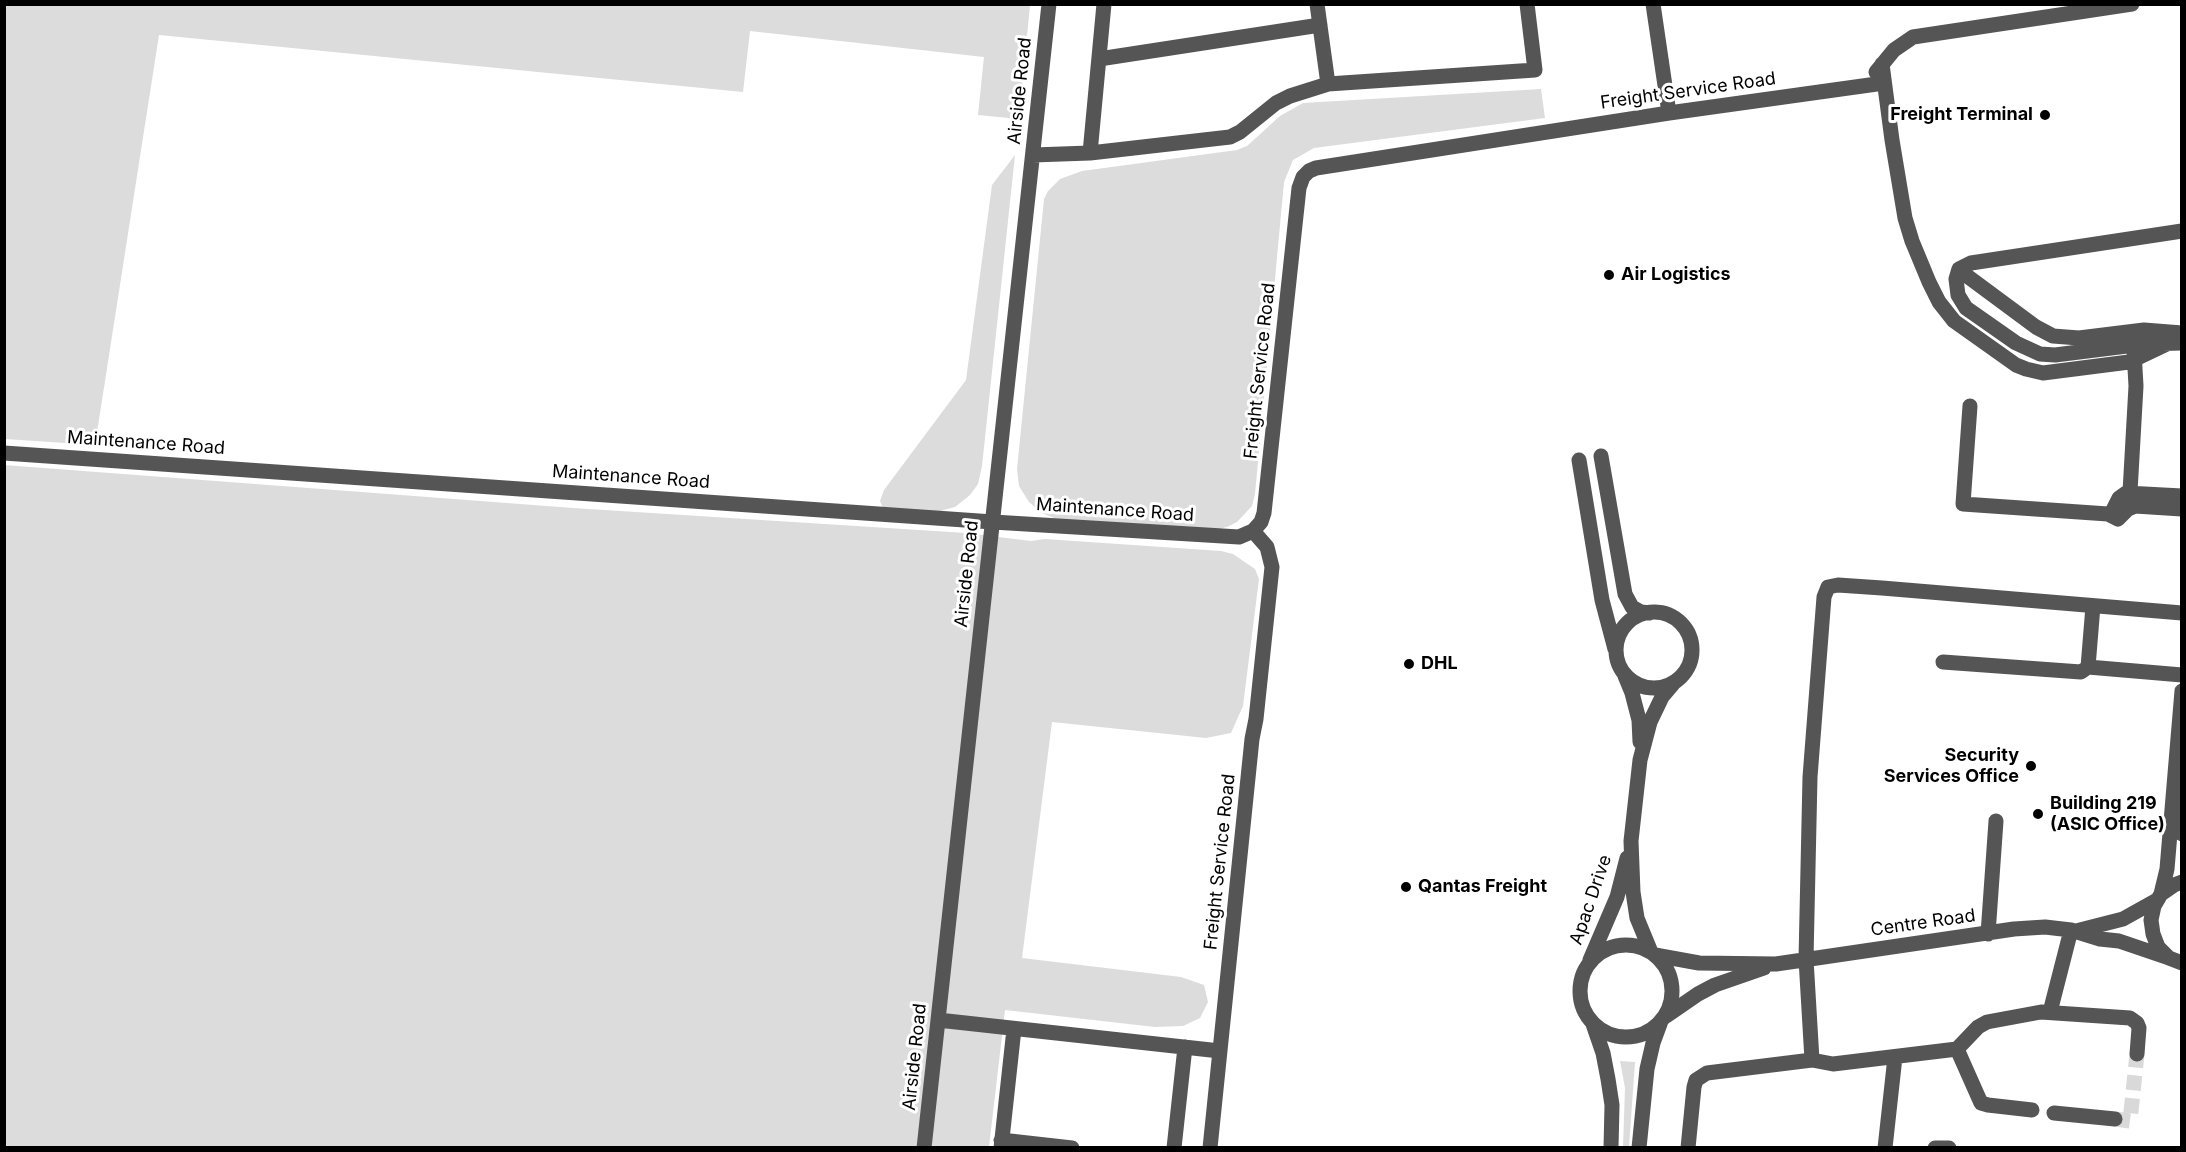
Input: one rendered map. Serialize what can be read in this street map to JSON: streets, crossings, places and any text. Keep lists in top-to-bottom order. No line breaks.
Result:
{"streets":{"street":["Airside Road","Freight Service Road","Maintenance Road","Apac Drive","Centre Road"]},"crossings":[["Airside Road","Maintenance Road"],["Freight Service Road","Maintenance Road"],["Apac Drive","Centre Road"]],"places":["Freight Terminal","Air Logistics","DHL","Security Services Office","Building 219 (ASIC Office)","Qantas Freight"]}
